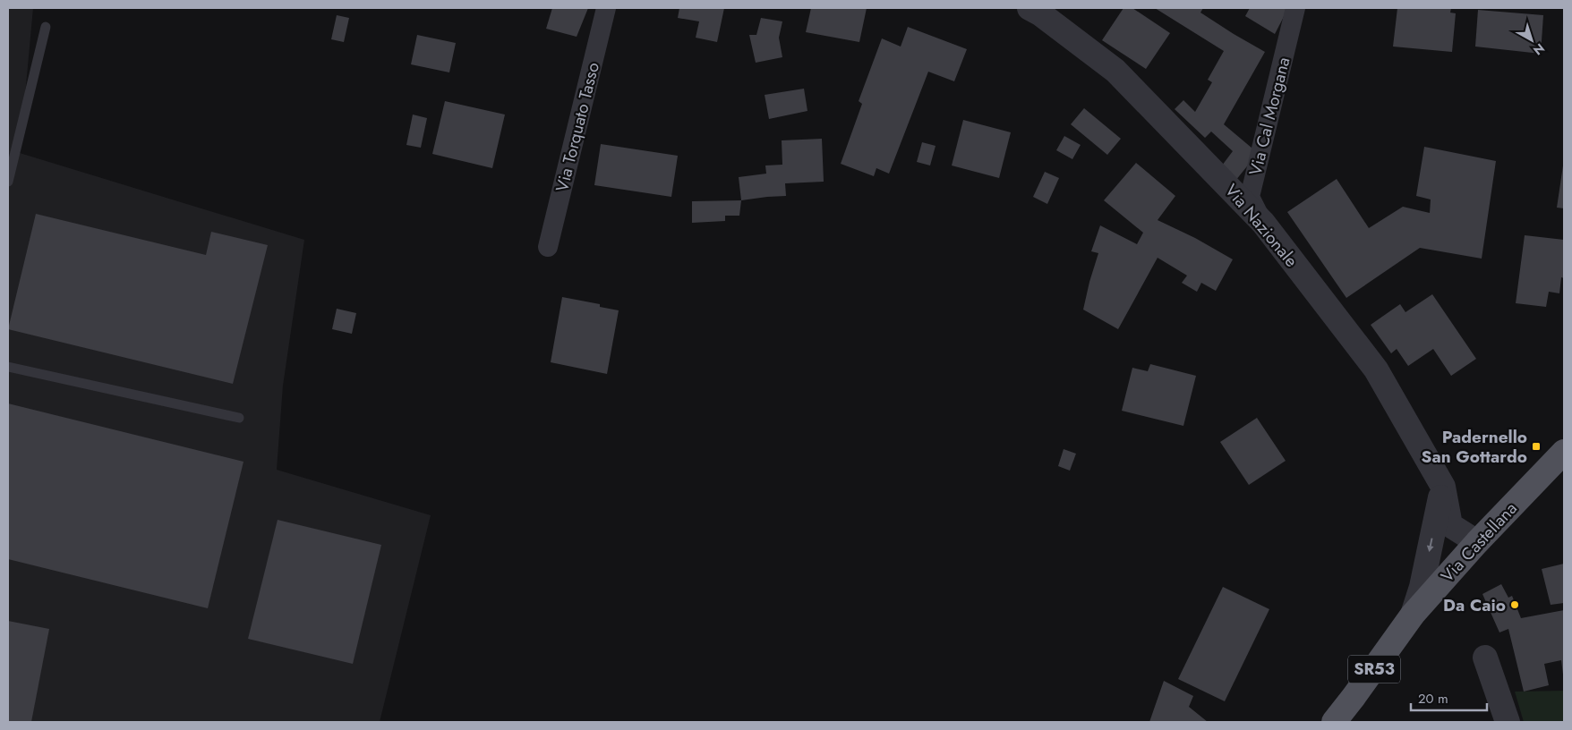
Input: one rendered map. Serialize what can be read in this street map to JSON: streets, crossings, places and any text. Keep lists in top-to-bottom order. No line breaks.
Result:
{"streets":{"main road":["Via Castellana","SR53"],"street":["Via Cal Morgana","Via Torquato Tasso","Via Nazionale"]},"crossings":[["Via Cal Morgana","Via Nazionale"],["Via Nazionale","Via Castellana"]],"places":{"transit":["Padernello San Gottardo"],"other":["Da Caio"]},"scale_bar":"20 m","north":"bottom right"}
